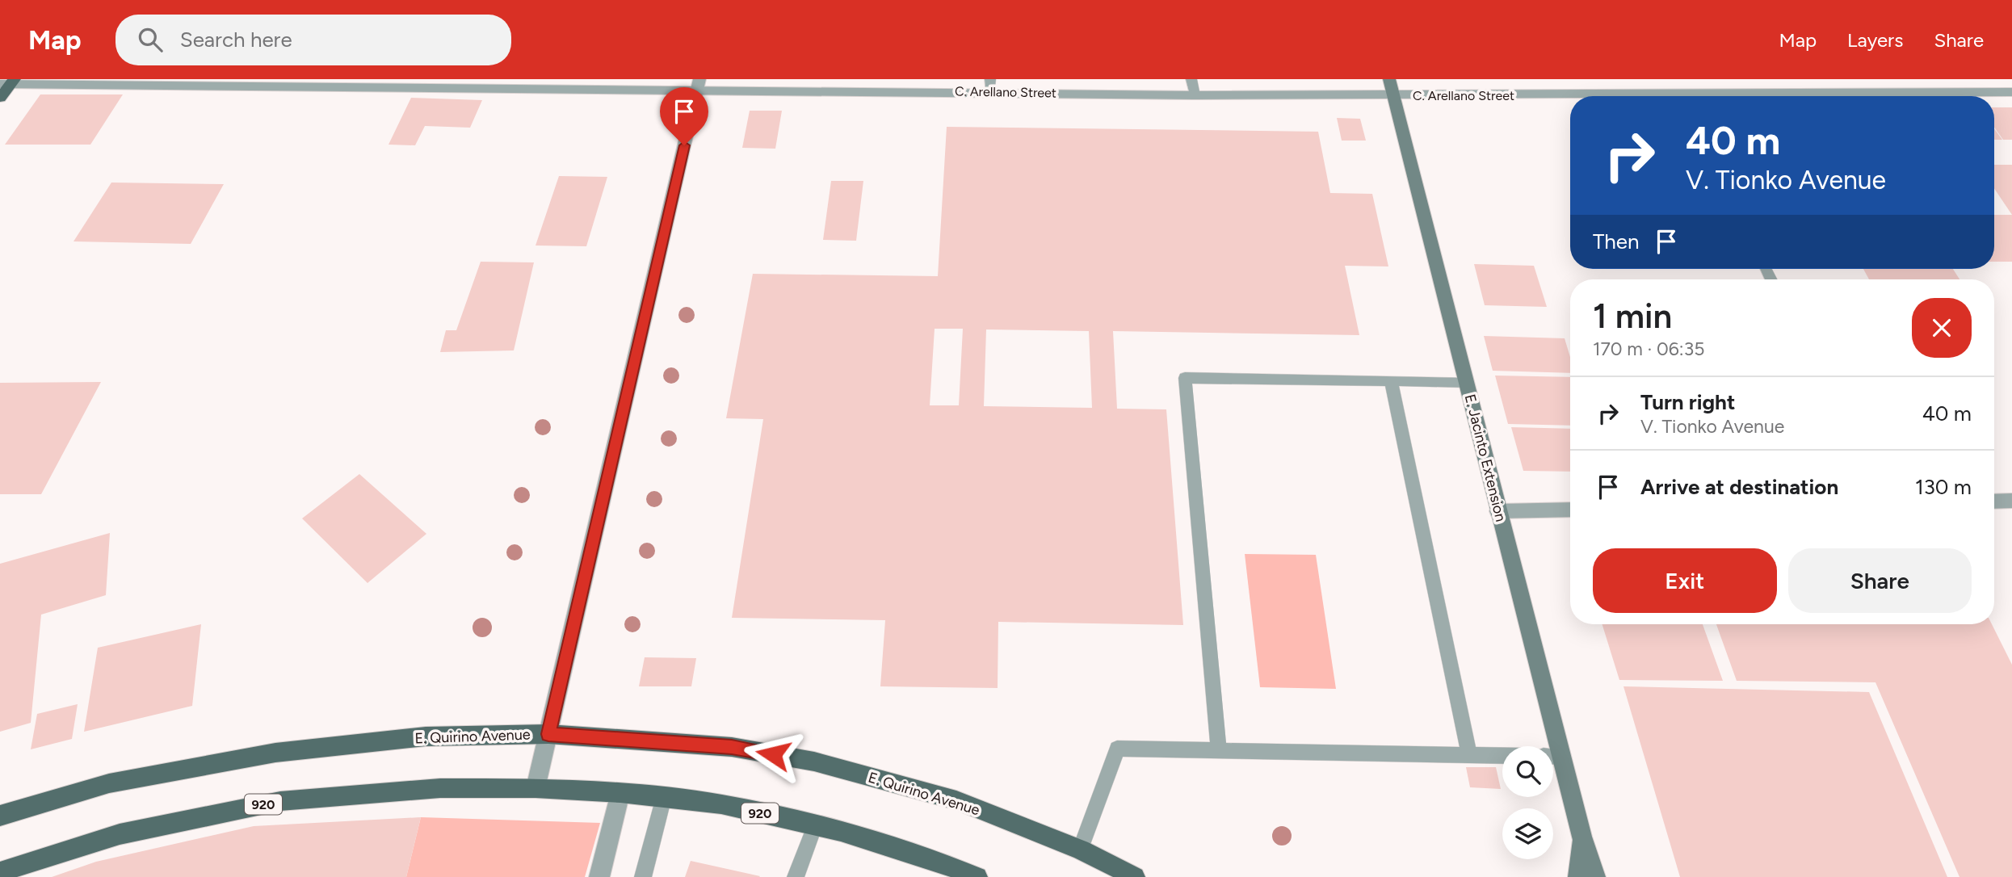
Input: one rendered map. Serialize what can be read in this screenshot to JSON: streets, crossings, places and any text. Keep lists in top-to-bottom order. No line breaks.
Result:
{"streets":{"main road":["E. Jacinto Extension","E. Quirino Avenue","920"],"street":["C. Arellano Street"]},"crossings":[["C. Arellano Street","E. Jacinto Extension"]],"page":{"header":"Map","search":"Search here","nav":["Map","Layers","Share"],"turn":["40 m","V. Tionko Avenue"],"then":"Then","heading":["1 min","170 m · 06:35"],"list":[{"name":"Turn right","note":"V. Tionko Avenue","value":"40 m"},{"name":"Arrive at destination","value":"130 m"}],"buttons":["Exit","Share"]}}
